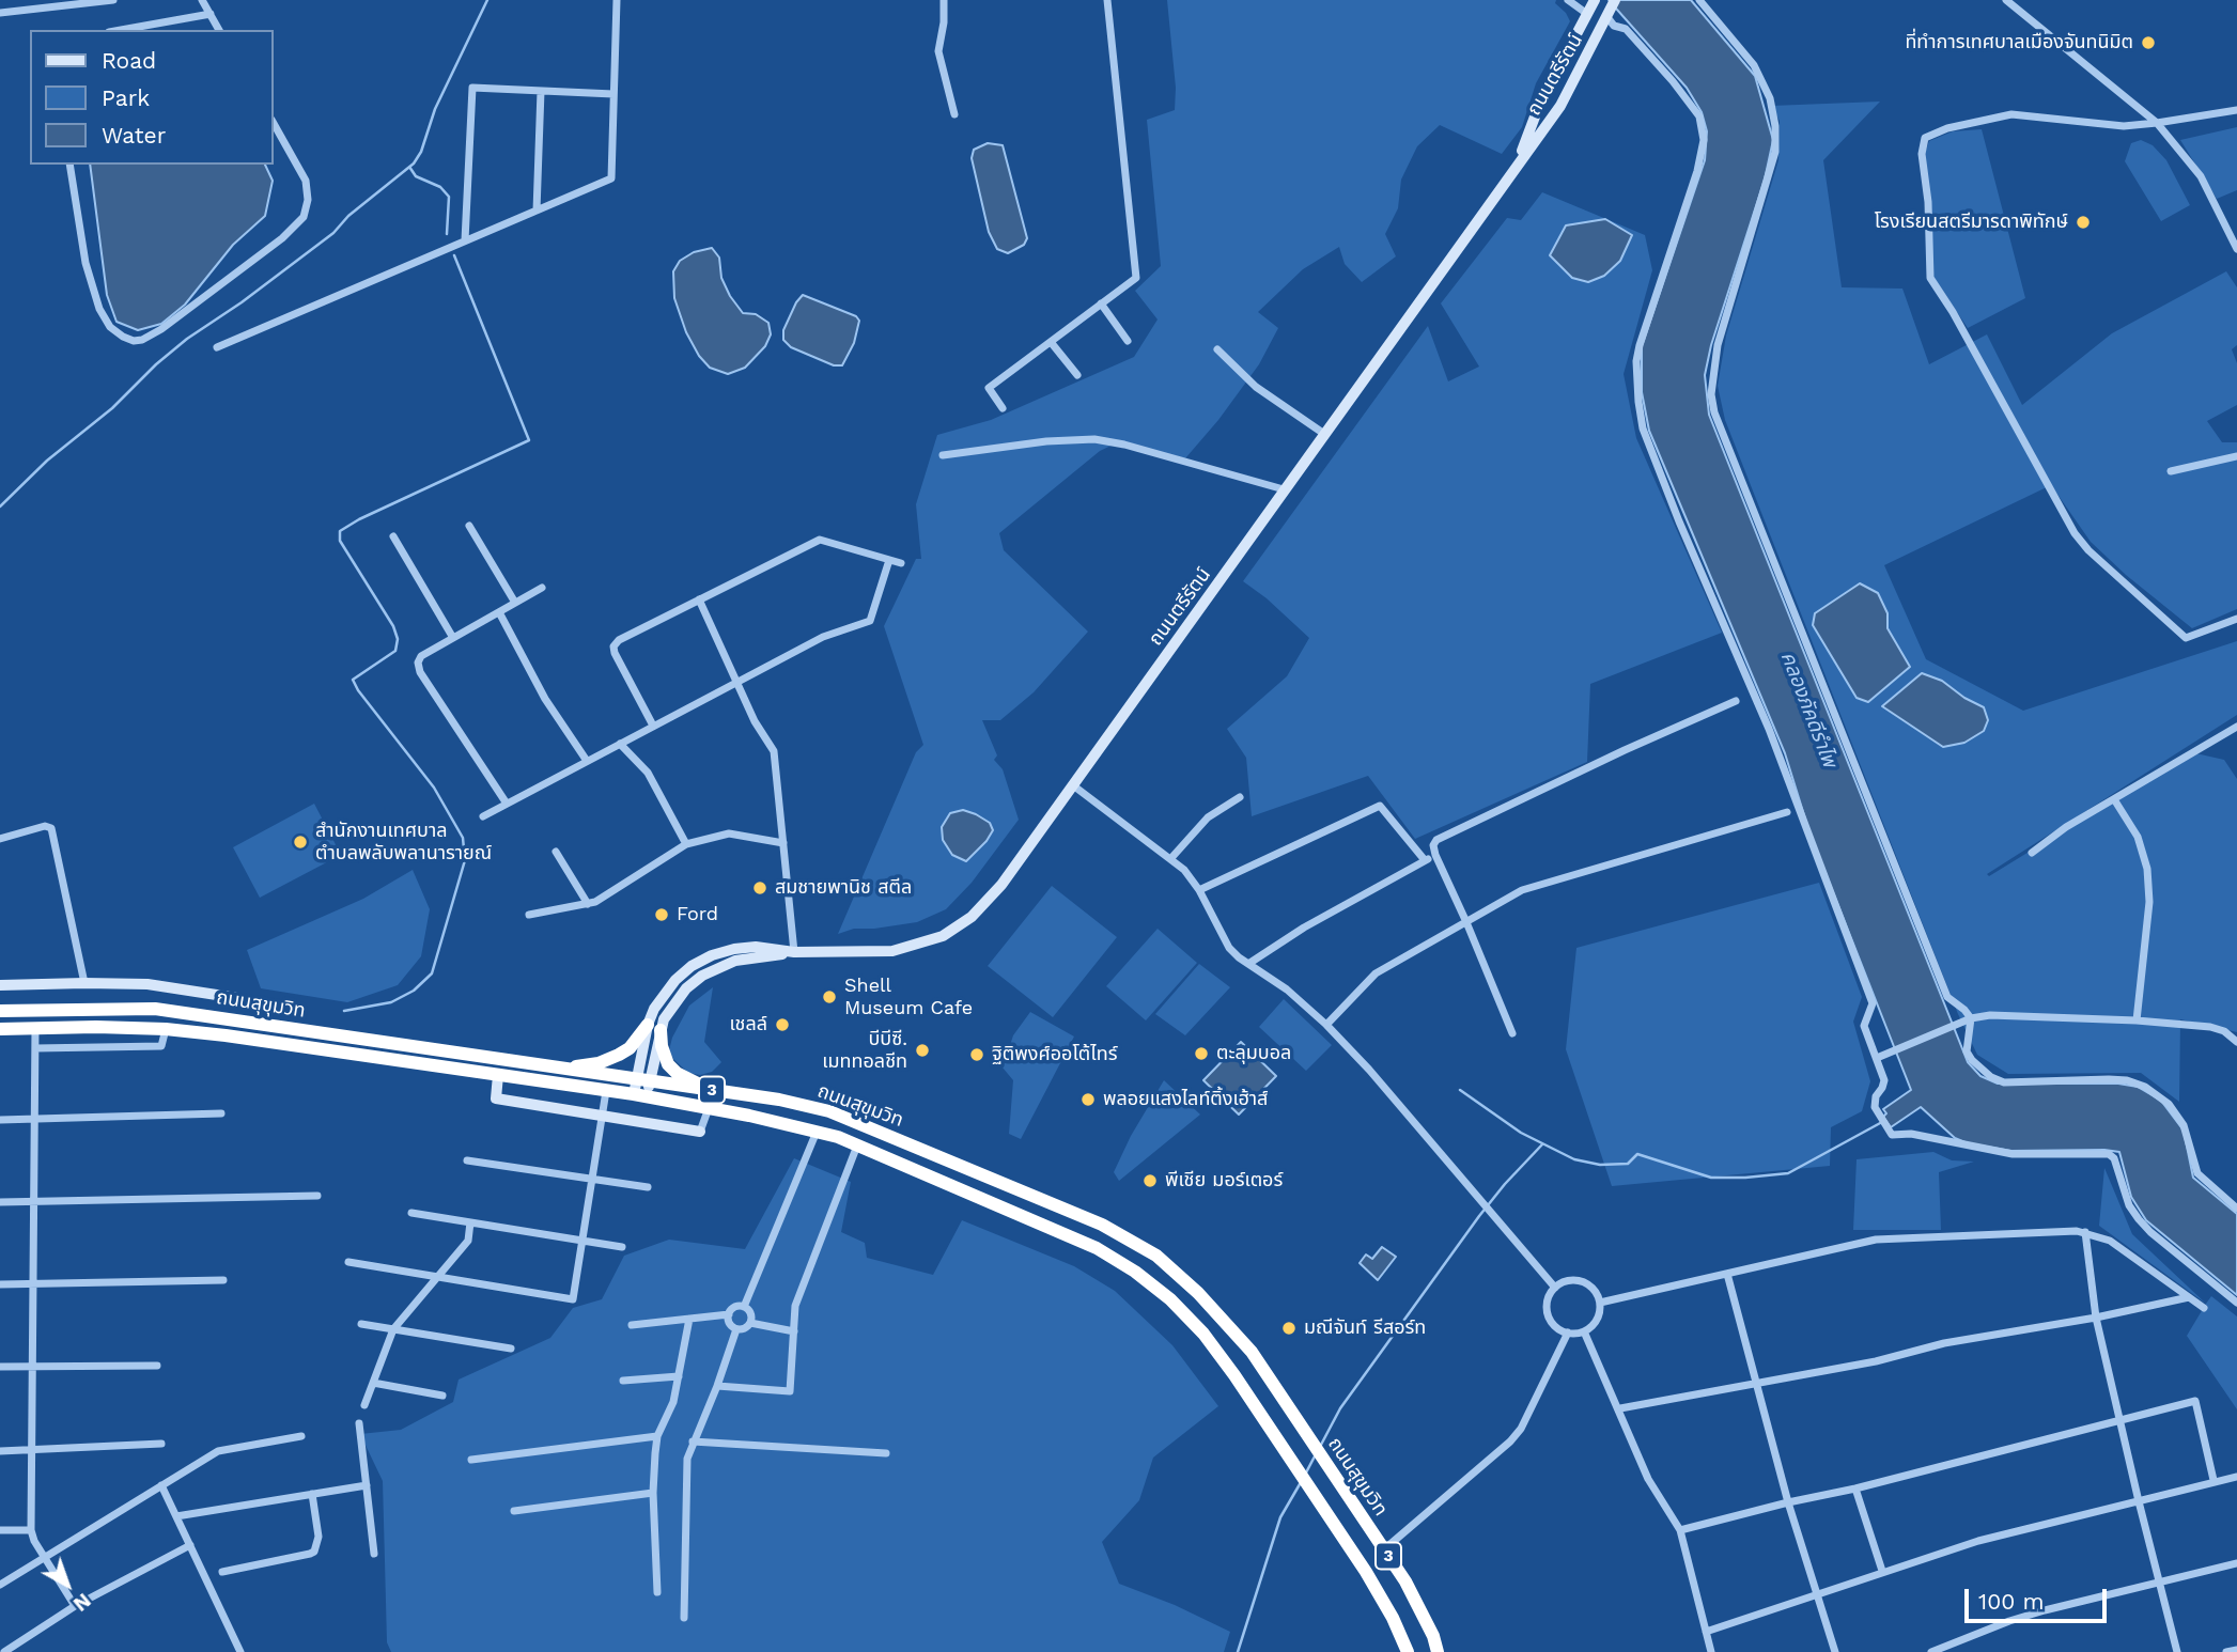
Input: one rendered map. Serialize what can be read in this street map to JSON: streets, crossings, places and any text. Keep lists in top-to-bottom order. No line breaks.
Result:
{"streets":{"highway":["ถนนสุขุมวิท","3"],"main road":["ถนนตรีรัตน์"]},"crossings":[["ถนนตรีรัตน์","ถนนสุขุมวิท"]],"water":["คลองภัคดีรำไพ"],"places":["ที่ทำการเทศบาลเมืองจันทนิมิต","โรงเรียนสตรีมารดาพิทักษ์","สำนักงานเทศบาล ตำบลพลับพลานารายณ์","สมชายพานิช สตีล","Ford","Shell Museum Cafe","เชลล์","บีบีซี. เมททอลชีท","ตะลุมบอล","ฐิติพงศ์ออโต้ไทร์","พลอยแสงไลท์ติ้งเฮ้าส์","พีเชีย มอร์เตอร์","มณีจันท์ รีสอร์ท"],"legend":["Road","Park","Water"],"scale_bar":"100 m","north":"bottom right"}
